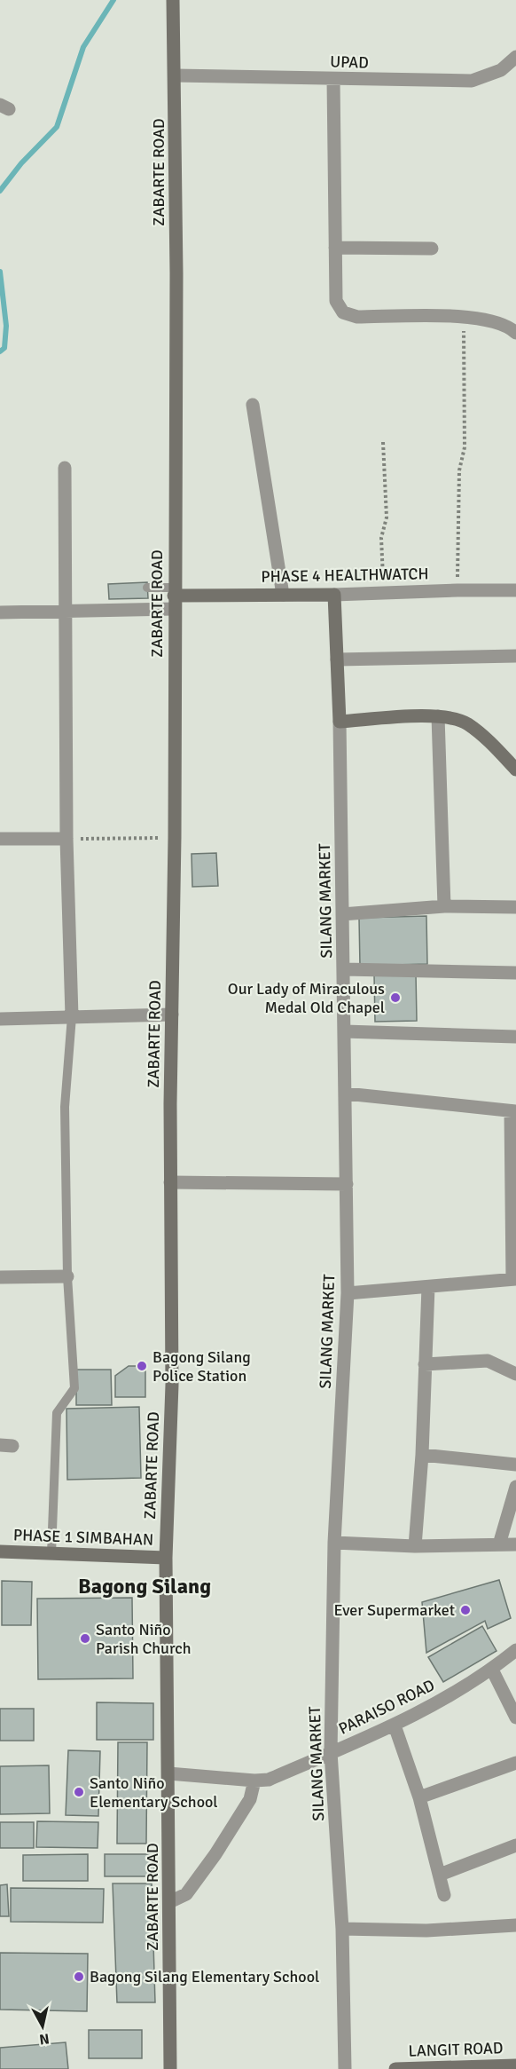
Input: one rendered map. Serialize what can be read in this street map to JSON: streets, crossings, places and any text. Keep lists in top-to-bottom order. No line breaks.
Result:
{"streets":{"main road":["ZABARTE ROAD","PHASE 4 HEALTHWATCH","SILANG MARKET","PHASE 1 SIMBAHAN","LANGIT ROAD"],"street":["UPAD","PARAISO ROAD"]},"crossings":[["UPAD","ZABARTE ROAD"],["ZABARTE ROAD","PHASE 4 HEALTHWATCH"],["ZABARTE ROAD","PHASE 1 SIMBAHAN"],["ZABARTE ROAD","PARAISO ROAD"],["PHASE 4 HEALTHWATCH","SILANG MARKET"],["SILANG MARKET","PARAISO ROAD"]],"districts":["Bagong Silang"],"places":["Our Lady of Miraculous Medal Old Chapel","Bagong Silang Police Station","Ever Supermarket","Santo Niño Parish Church","Santo Niño Elementary School","Bagong Silang Elementary School"],"north":"bottom"}
